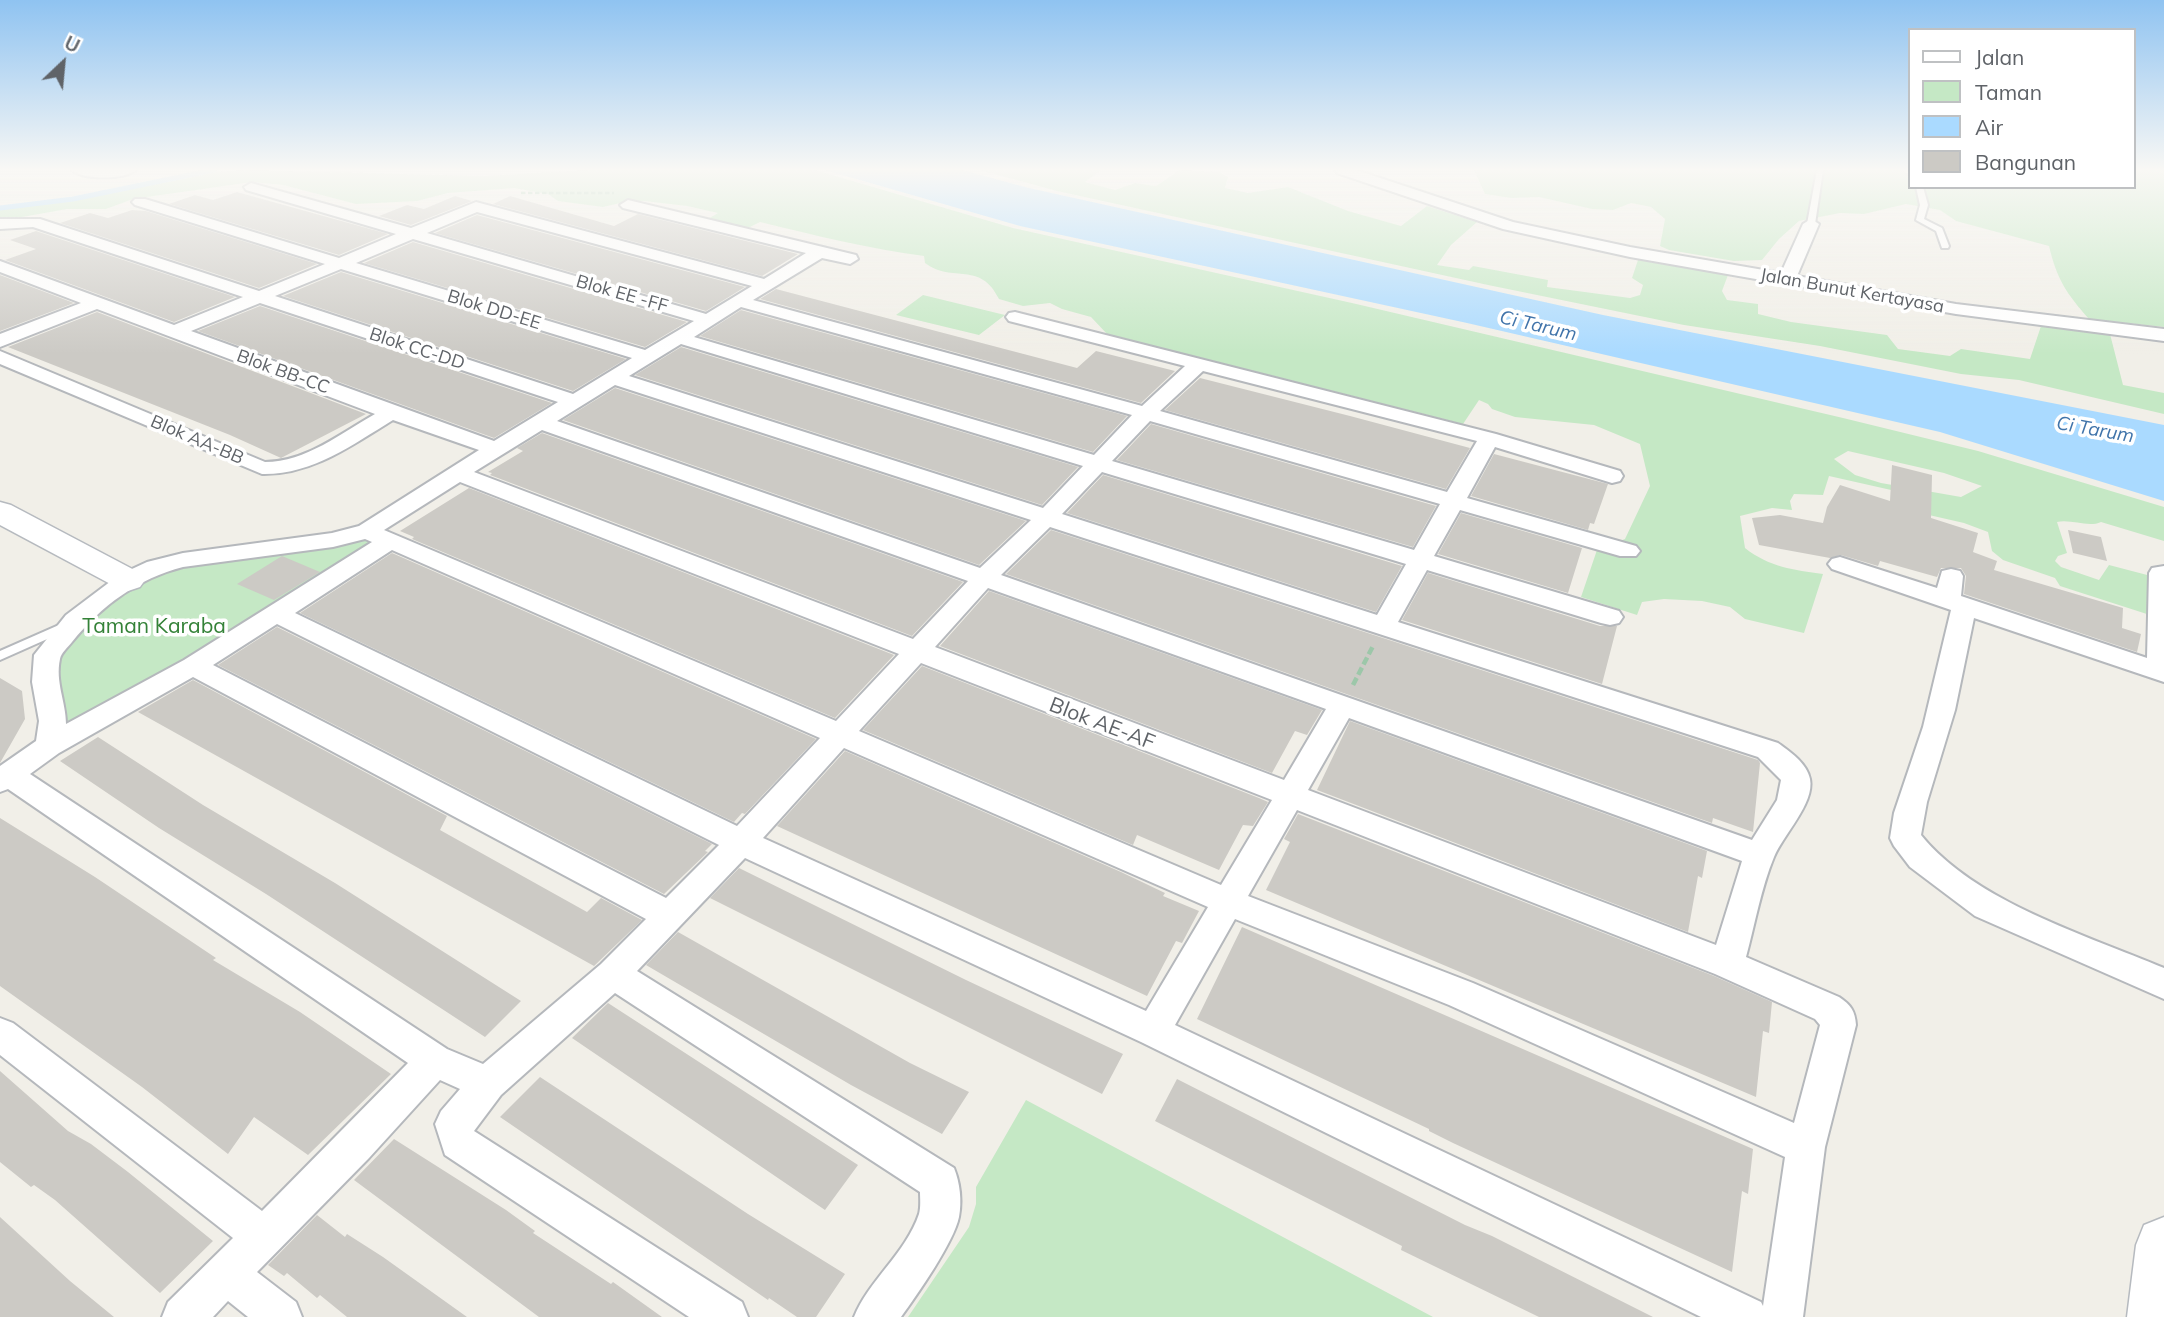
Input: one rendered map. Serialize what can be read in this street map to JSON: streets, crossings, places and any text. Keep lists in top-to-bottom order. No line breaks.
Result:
{"streets":{"street":["Jalan Bunut Kertayasa","Blok EE -FF","Blok DD-EE","Blok CC-DD","Blok BB-CC","Blok AA-BB","Blok AE-AF"]},"crossings":[["Blok BB-CC","Blok AA-BB"]],"water":["Ci Tarum"],"parks":["Taman Karaba"],"legend":["Jalan","Taman","Air","Bangunan"],"north":"top right"}
